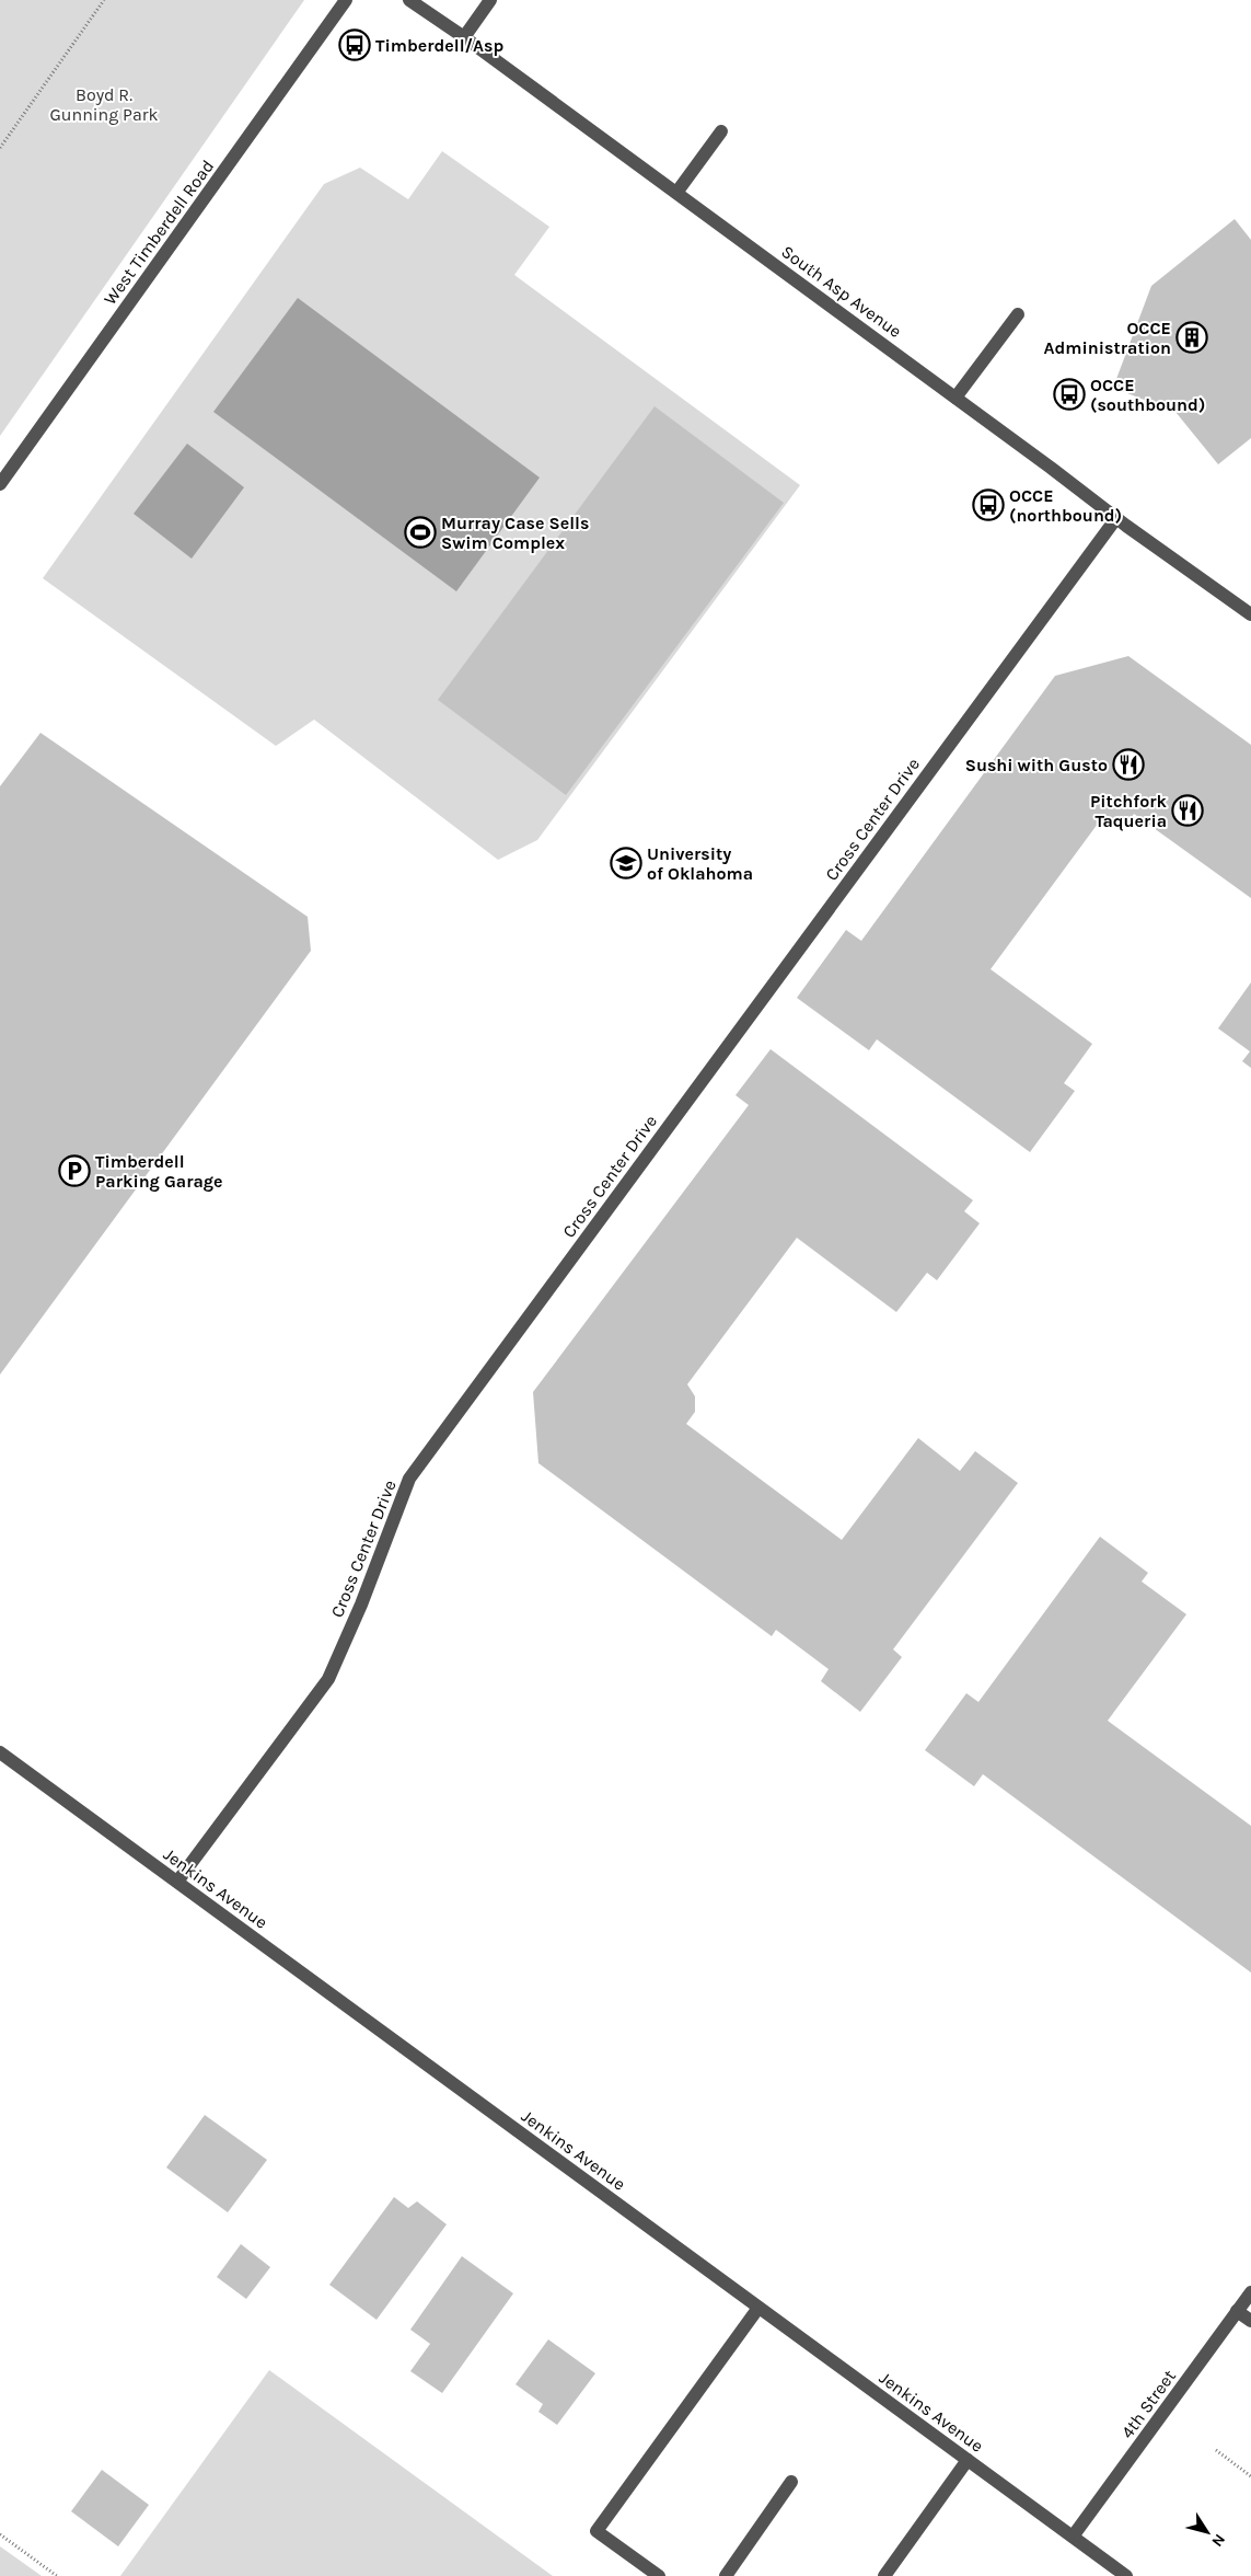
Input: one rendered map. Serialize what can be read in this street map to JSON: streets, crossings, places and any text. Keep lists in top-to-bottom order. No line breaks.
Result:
{"streets":{"street":["West Timberdell Road","South Asp Avenue","Cross Center Drive","Jenkins Avenue","4th Street"]},"crossings":[["South Asp Avenue","Cross Center Drive"],["Cross Center Drive","Jenkins Avenue"],["Jenkins Avenue","4th Street"]],"parks":["Boyd R. Gunning Park"],"places":{"bus stop":["Timberdell/Asp","OCCE (southbound)","OCCE (northbound)"],"building":["OCCE Administration"],"sports":["Murray Case Sells Swim Complex"],"restaurant":["Sushi with Gusto","Pitchfork Taqueria"],"school or university":["University of Oklahoma"],"parking":["Timberdell Parking Garage"]},"north":"bottom right"}
